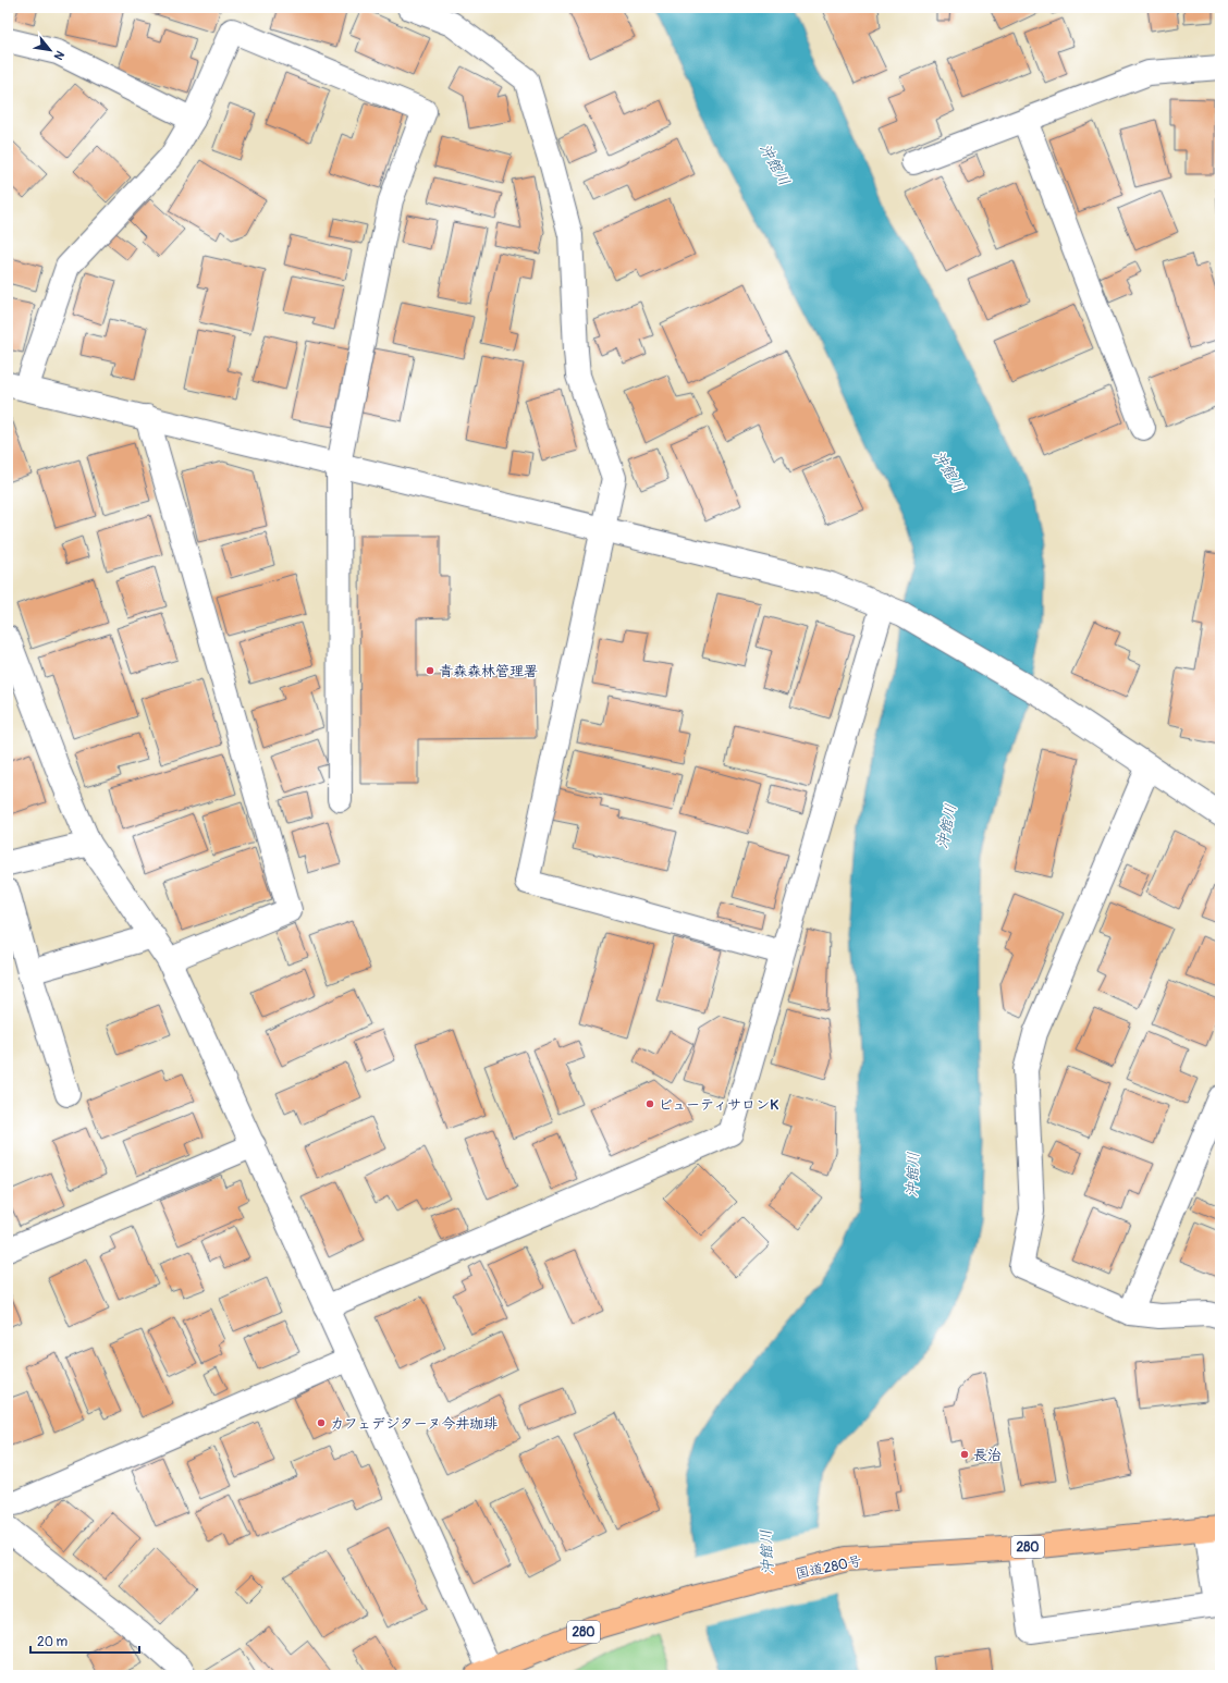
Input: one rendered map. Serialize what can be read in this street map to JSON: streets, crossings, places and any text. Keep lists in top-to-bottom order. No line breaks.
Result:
{"streets":{"highway":["280","国道280号"]},"water":["沖館川"],"places":["青森森林管理署","ビューティサロンK","カフェデジターヌ今井珈琲","長治"],"scale_bar":"20 m","north":"bottom right"}
